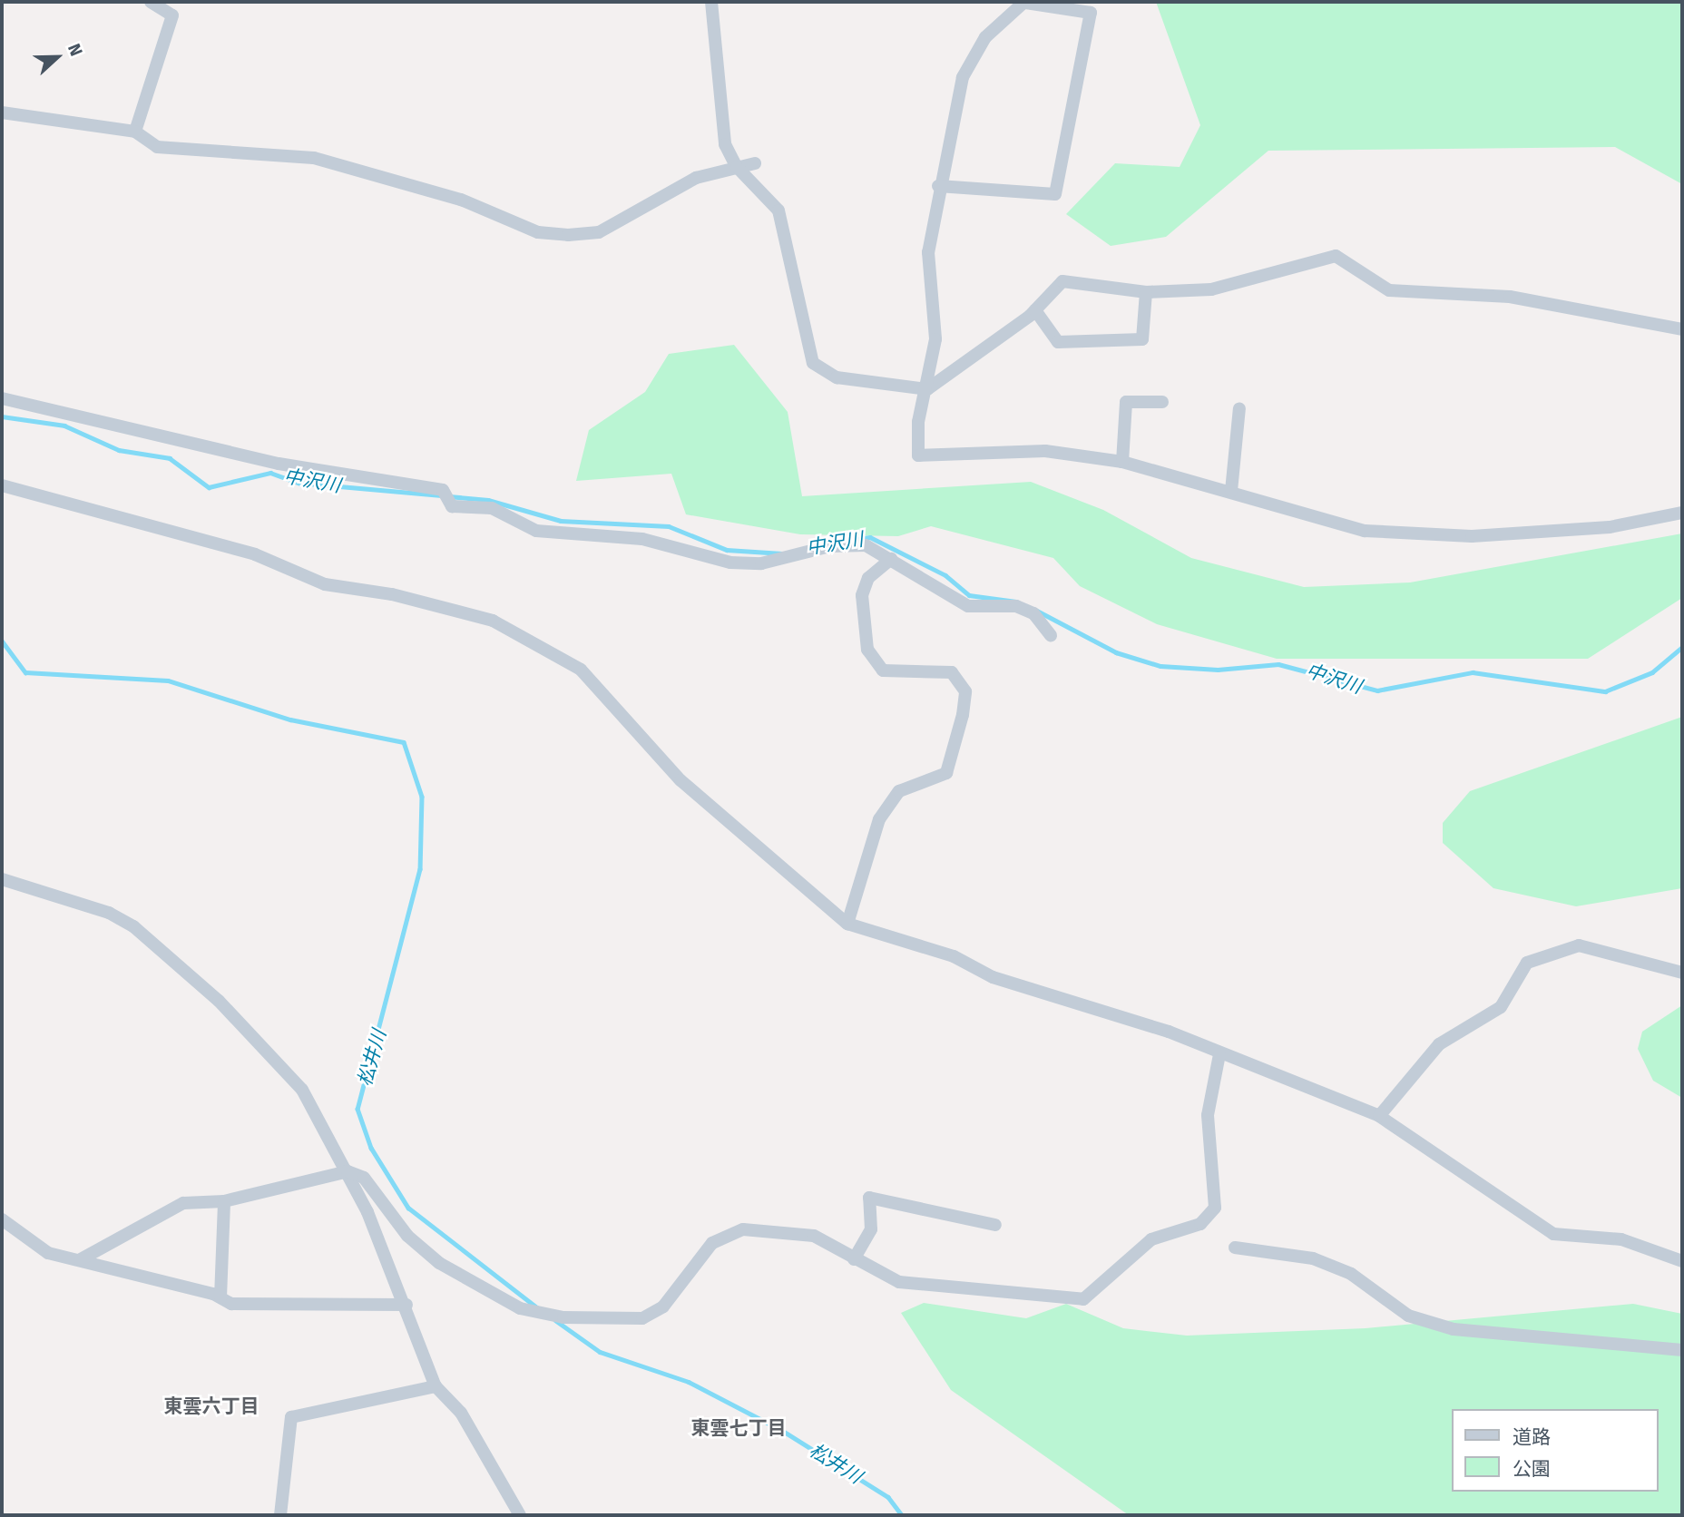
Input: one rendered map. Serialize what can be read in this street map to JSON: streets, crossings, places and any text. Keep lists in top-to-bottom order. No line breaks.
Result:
{"districts":["東雲六丁目","東雲七丁目"],"water":["中沢川","松井川"],"legend":["道路","公園"],"north":"right"}
